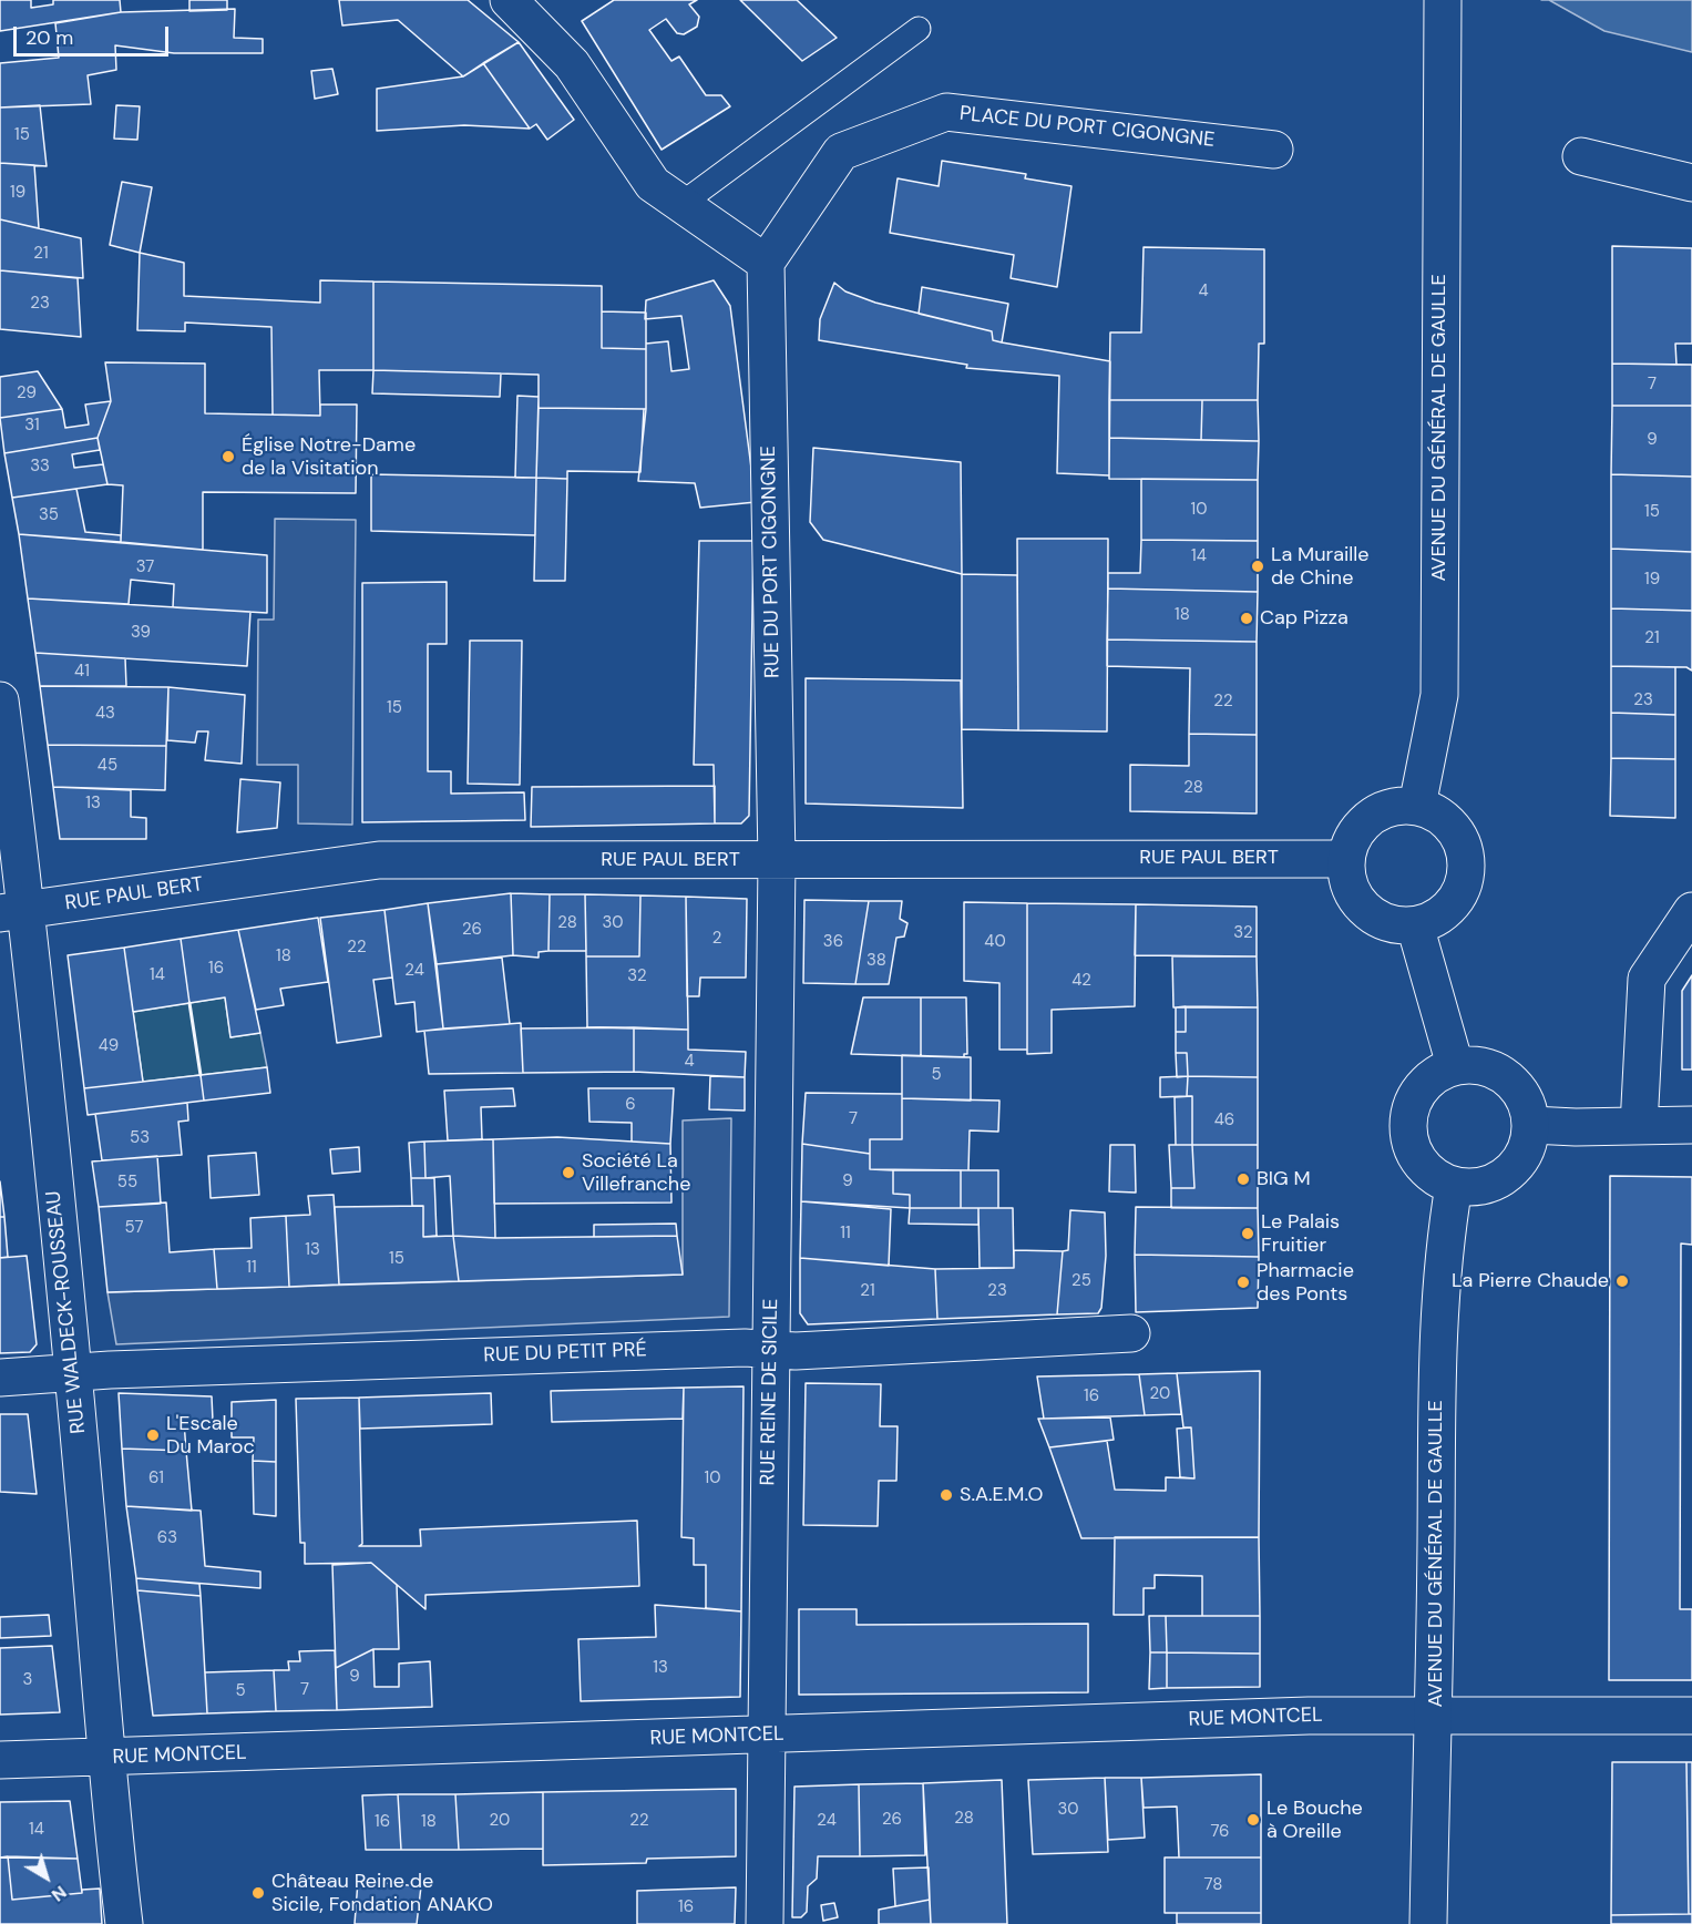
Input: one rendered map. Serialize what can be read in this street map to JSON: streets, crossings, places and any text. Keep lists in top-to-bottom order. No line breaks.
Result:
{"streets":{"street":["PLACE DU PORT CIGONGNE","AVENUE DU GÉNÉRAL DE GAULLE","RUE DU PORT CIGONGNE","RUE PAUL BERT","RUE WALDECK-ROUSSEAU","RUE DU PETIT PRÉ","RUE REINE DE SICILE","RUE MONTCEL"]},"crossings":[["PLACE DU PORT CIGONGNE","RUE DU PORT CIGONGNE"],["AVENUE DU GÉNÉRAL DE GAULLE","RUE PAUL BERT"],["AVENUE DU GÉNÉRAL DE GAULLE","RUE MONTCEL"],["RUE DU PORT CIGONGNE","RUE PAUL BERT"],["RUE DU PORT CIGONGNE","RUE REINE DE SICILE"],["RUE PAUL BERT","RUE WALDECK-ROUSSEAU"],["RUE PAUL BERT","RUE REINE DE SICILE"],["RUE WALDECK-ROUSSEAU","RUE DU PETIT PRÉ"],["RUE WALDECK-ROUSSEAU","RUE MONTCEL"],["RUE DU PETIT PRÉ","RUE REINE DE SICILE"],["RUE REINE DE SICILE","RUE MONTCEL"]],"places":["Église Notre-Dame de la Visitation","La Muraille de Chine","Cap Pizza","Société La Villefranche","BIG M","Le Palais Fruitier","La Pierre Chaude","Pharmacie des Ponts","L'Escale Du Maroc","S.A.E.M.O","Le Bouche à Oreille","Château Reine de Sicile, Fondation ANAKO"],"house_numbers":["15","19","21","4","23","7","29","31","9","33","10","15","35","14","37","19","18","39","21","41","23","22","15","43","45","28","13","28","30","26","32","2","36","40","22","18","38","16","24","14","32","42","49","4","5","6","7","46","53","9","55","57","11","13","15","11","25","21","23","20","16","61","10","63","13","9","3","7","5","30","28","26","20","22","24","16","18","14","76","78","16"],"scale_bar":"20 m","north":"bottom right"}
